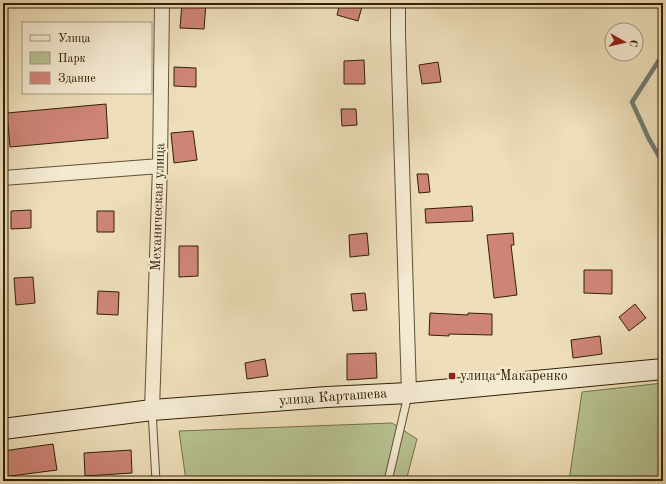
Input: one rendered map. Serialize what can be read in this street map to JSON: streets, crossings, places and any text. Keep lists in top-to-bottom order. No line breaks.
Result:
{"streets":{"main road":["улица Карташева"],"street":["Механическая улица"]},"crossings":[["Механическая улица","улица Карташева"]],"places":{"transit":["улица Макаренко"]},"legend":["Улица","Парк","Здание"],"north":"right"}
